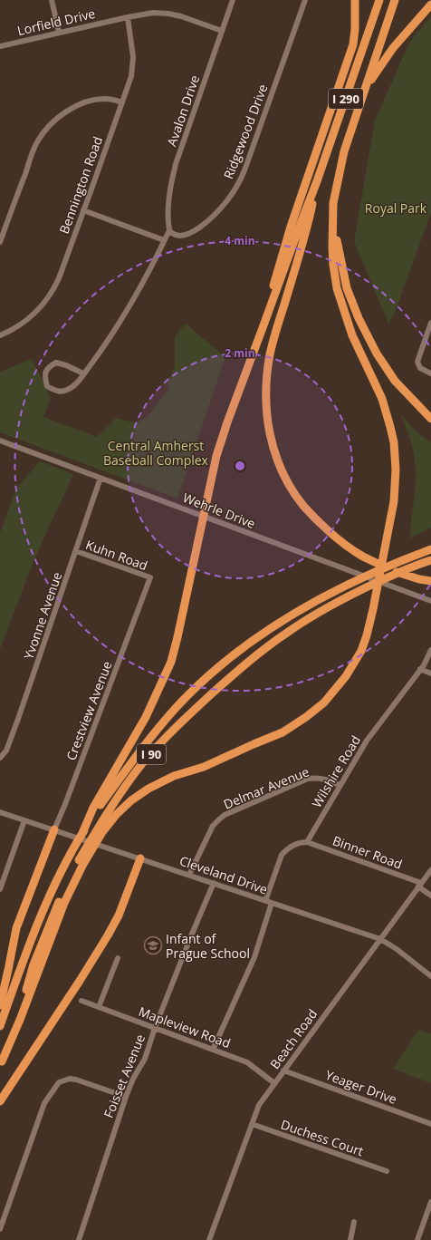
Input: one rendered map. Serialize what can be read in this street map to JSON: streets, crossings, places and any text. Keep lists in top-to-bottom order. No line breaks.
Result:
{"streets":{"highway":["I 290","I 90"],"street":["Lorfield Drive","Avalon Drive","Ridgewood Drive","Bennington Road","Wehrle Drive","Kuhn Road","Yvonne Avenue","Crestview Avenue","Wilshire Road","Delmar Avenue","Binner Road","Cleveland Drive","Mapleview Road","Beach Road","Foisset Avenue","Yeager Drive","Duchess Court"]},"crossings":[["Lorfield Drive","Avalon Drive"],["Lorfield Drive","Bennington Road"],["Avalon Drive","Ridgewood Drive"],["Wehrle Drive","Yvonne Avenue"],["Kuhn Road","Yvonne Avenue"],["Kuhn Road","Crestview Avenue"],["Crestview Avenue","Cleveland Drive"],["Wilshire Road","Delmar Avenue"],["Wilshire Road","Binner Road"],["Delmar Avenue","Cleveland Drive"],["Binner Road","Beach Road"],["Cleveland Drive","Beach Road"],["Cleveland Drive","Foisset Avenue"],["Mapleview Road","Beach Road"],["Mapleview Road","Foisset Avenue"],["Beach Road","Yeager Drive"],["Beach Road","Duchess Court"]],"parks":["Royal Park","Central Amherst Baseball Complex"],"places":{"school or university":["Infant of Prague School"]},"rings":["4 min","2 min"]}
